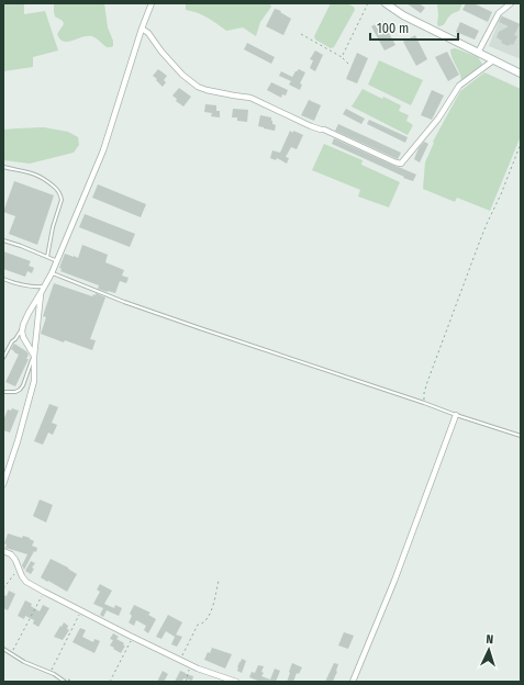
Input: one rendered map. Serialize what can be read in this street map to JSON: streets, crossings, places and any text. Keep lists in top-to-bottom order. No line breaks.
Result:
{"scale_bar":"100 m","north":"top"}
